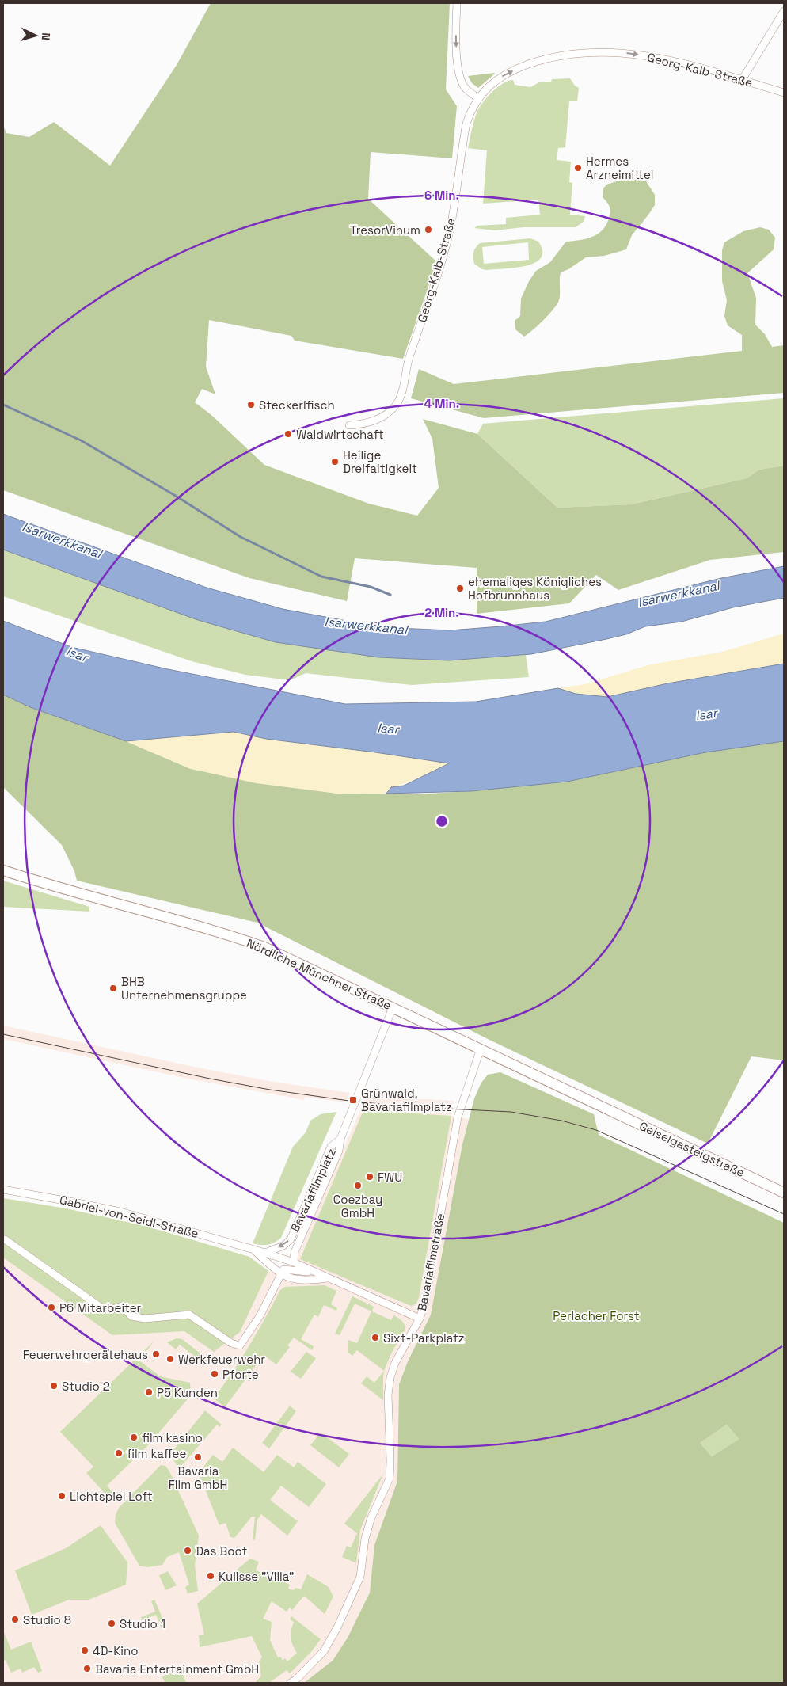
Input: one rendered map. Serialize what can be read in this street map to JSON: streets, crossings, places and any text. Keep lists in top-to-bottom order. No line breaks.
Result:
{"streets":{"main road":["Nördliche Münchner Straße","Geiselgasteigstraße"],"street":["Georg-Kalb-Straße","Bavariafilmplatz","Gabriel-von-Seidl-Straße","Bavariafilmstraße"]},"crossings":[["Nördliche Münchner Straße","Geiselgasteigstraße"],["Nördliche Münchner Straße","Bavariafilmplatz"],["Nördliche Münchner Straße","Bavariafilmstraße"],["Bavariafilmplatz","Gabriel-von-Seidl-Straße"],["Gabriel-von-Seidl-Straße","Bavariafilmstraße"]],"one_way":["Georg-Kalb-Straße"],"water":["Isarwerkkanal","Isar"],"parks":["Perlacher Forst"],"places":{"other":["Hermes Arzneimittel","TresorVinum","Steckerlfisch","Waldwirtschaft","Heilige Dreifaltigkeit","ehemaliges Königliches Hofbrunnhaus","BHB Unternehmensgruppe","FWU","Coezbay GmbH","P6 Mitarbeiter","Sixt-Parkplatz","Feuerwehrgerätehaus","Werkfeuerwehr","Pforte","Studio 2","P5 Kunden","film kasino","film kaffee","Bavaria Film GmbH","Lichtspiel Loft","Das Boot","Kulisse \"Villa\"","Studio 8","Studio 1","4D-Kino","Bavaria Entertainment GmbH"],"transit":["Grünwald, Bavariafilmplatz"]},"north":"right","rings":["6 Min.","4 Min.","2 Min."]}
